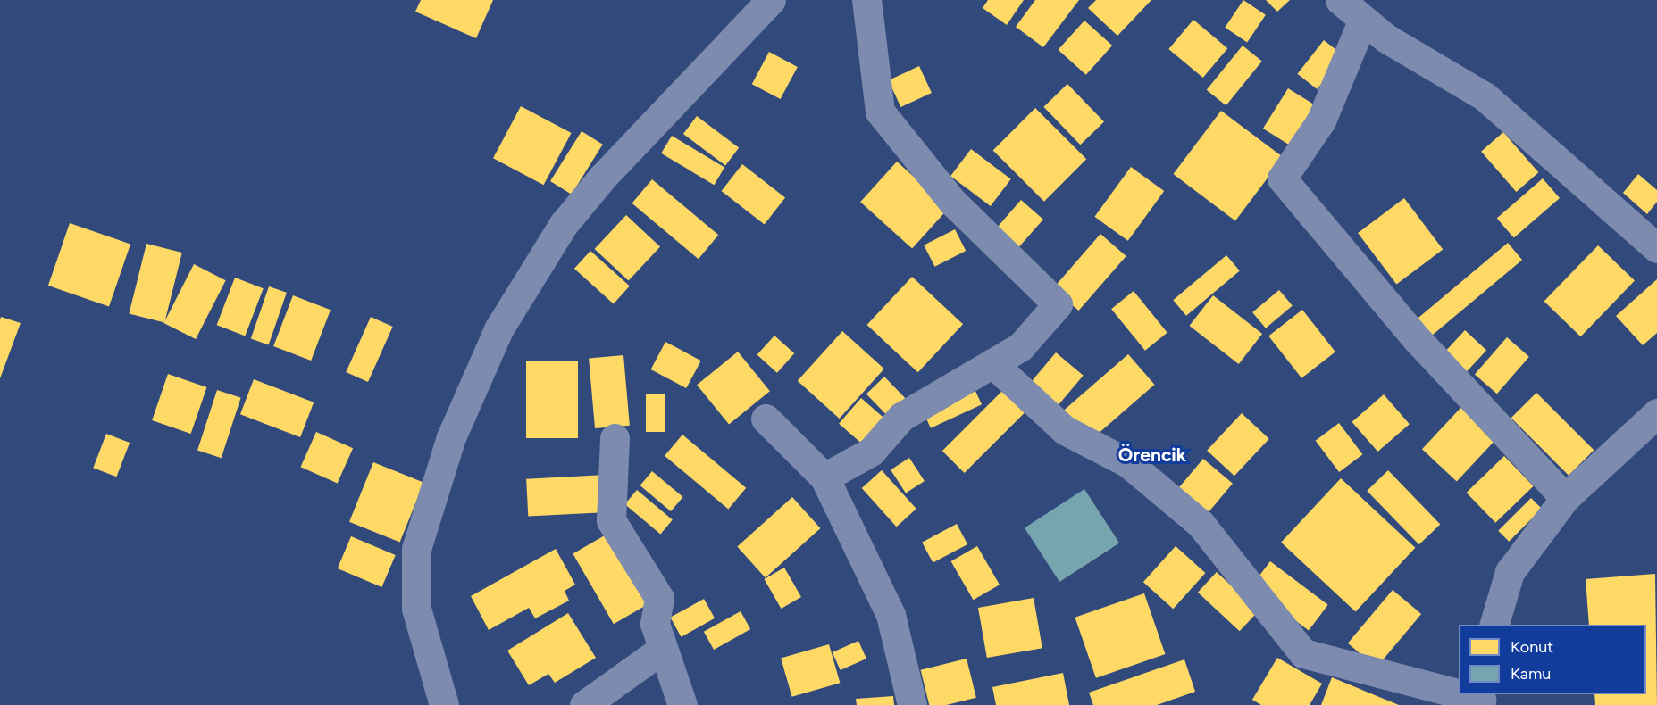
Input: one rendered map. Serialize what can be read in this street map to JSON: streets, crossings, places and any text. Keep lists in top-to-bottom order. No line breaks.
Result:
{"districts":["Örencik"],"legend":["Konut","Kamu"]}
